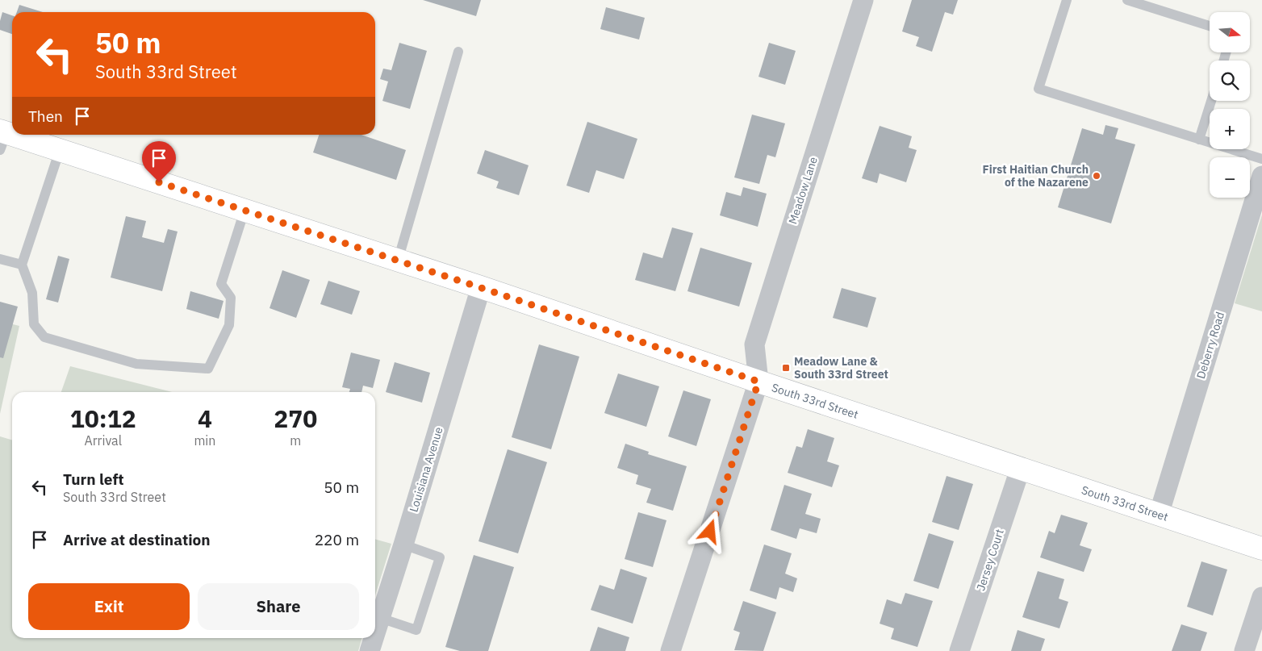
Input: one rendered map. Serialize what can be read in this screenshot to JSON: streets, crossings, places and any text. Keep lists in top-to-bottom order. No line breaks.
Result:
{"streets":{"street":["Meadow Lane","Deberry Road","South 33rd Street","Louisiana Avenue","Jersey Court"]},"crossings":[["Meadow Lane","South 33rd Street"],["Deberry Road","South 33rd Street"],["South 33rd Street","Louisiana Avenue"],["South 33rd Street","Jersey Court"]],"places":{"other":["First Haitian Church of the Nazarene"],"transit":["Meadow Lane & South 33rd Street"]},"north":"right","page":{"map_buttons":["+","−"],"turn":["50 m","South 33rd Street"],"then":"Then","eta":["10:12","Arrival","4","min","270","m"],"list":[{"name":"Turn left","note":"South 33rd Street","value":"50 m"},{"name":"Arrive at destination","value":"220 m"}],"buttons":["Exit","Share"]}}
